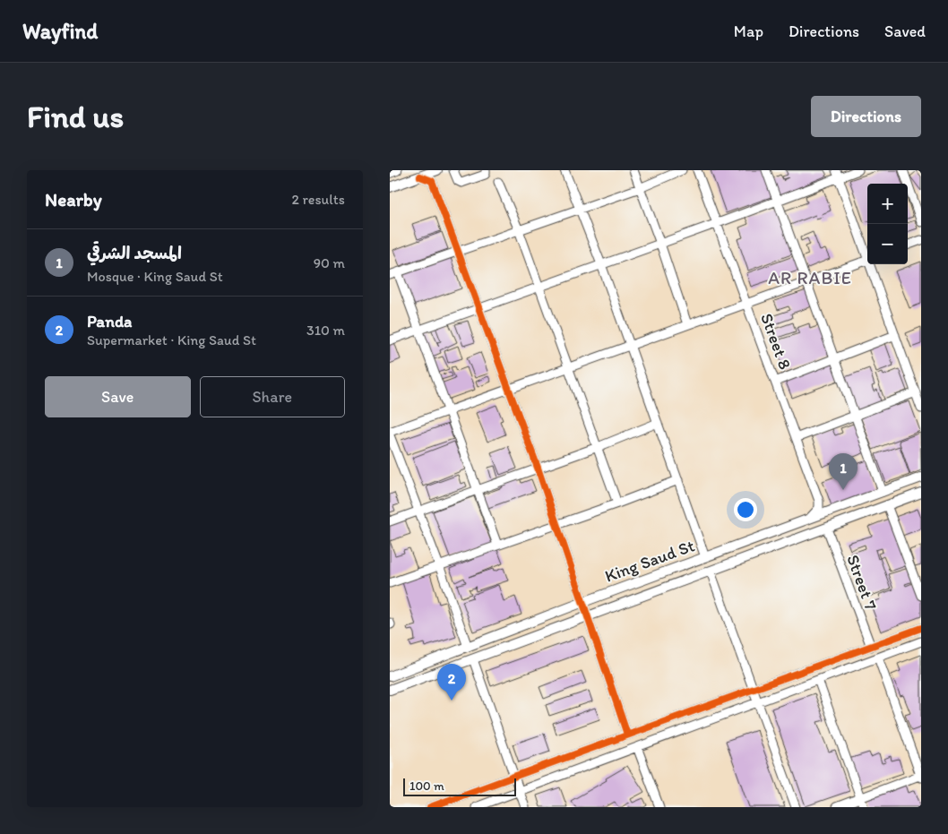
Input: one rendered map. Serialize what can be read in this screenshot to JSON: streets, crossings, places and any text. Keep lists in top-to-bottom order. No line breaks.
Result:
{"streets":{"main road":["King Saud St"],"street":["Street 8","Street 7"]},"crossings":[["Street 8","King Saud St"],["King Saud St","Street 7"]],"districts":["AR RABIE"],"scale_bar":"100 m","page":{"header":"Wayfind","nav":["Map","Directions","Saved"],"buttons":["Directions",["Save","Share"]],"title":"Find us","heading":["Nearby","2 results"],"map_buttons":["+","−"],"list":[{"mark":"1","name":"المسجد الشرقي","note":"Mosque · King Saud St","value":"90 m"},{"mark":"2","name":"Panda","note":"Supermarket · King Saud St","value":"310 m"}],"pins":["1","2"],"scale":"100 m"}}
